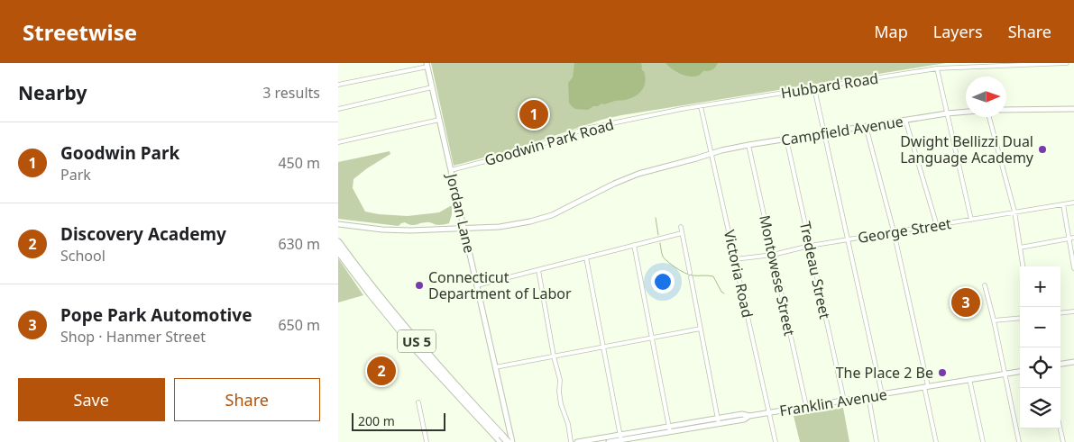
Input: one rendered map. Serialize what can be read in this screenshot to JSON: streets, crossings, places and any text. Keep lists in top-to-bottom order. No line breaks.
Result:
{"streets":{"highway":["US 5"],"main road":["Campfield Avenue","Jordan Lane","Franklin Avenue"],"street":["Hubbard Road","Goodwin Park Road","George Street","Tredeau Street","Victoria Road","Montowese Street"]},"crossings":[["Hubbard Road","Goodwin Park Road"],["Hubbard Road","Victoria Road"],["Campfield Avenue","Jordan Lane"],["Campfield Avenue","Tredeau Street"],["Campfield Avenue","Victoria Road"],["Campfield Avenue","Montowese Street"],["Goodwin Park Road","Jordan Lane"],["Goodwin Park Road","Victoria Road"],["George Street","Tredeau Street"],["George Street","Victoria Road"],["George Street","Montowese Street"],["Tredeau Street","Franklin Avenue"],["Victoria Road","Franklin Avenue"],["Montowese Street","Franklin Avenue"]],"places":["Dwight Bellizzi Dual Language Academy","Connecticut Department of Labor","The Place 2 Be"],"scale_bar":"200 m","north":"right","page":{"header":"Streetwise","nav":["Map","Layers","Share"],"heading":["Nearby","3 results"],"pins":["1","3","2"],"list":[{"mark":"1","name":"Goodwin Park","note":"Park","value":"450 m"},{"mark":"2","name":"Discovery Academy","note":"School","value":"630 m"},{"mark":"3","name":"Pope Park Automotive","note":"Shop · Hanmer Street","value":"650 m"}],"map_buttons":["+","−"],"buttons":["Save","Share"],"scale":"200 m"}}
